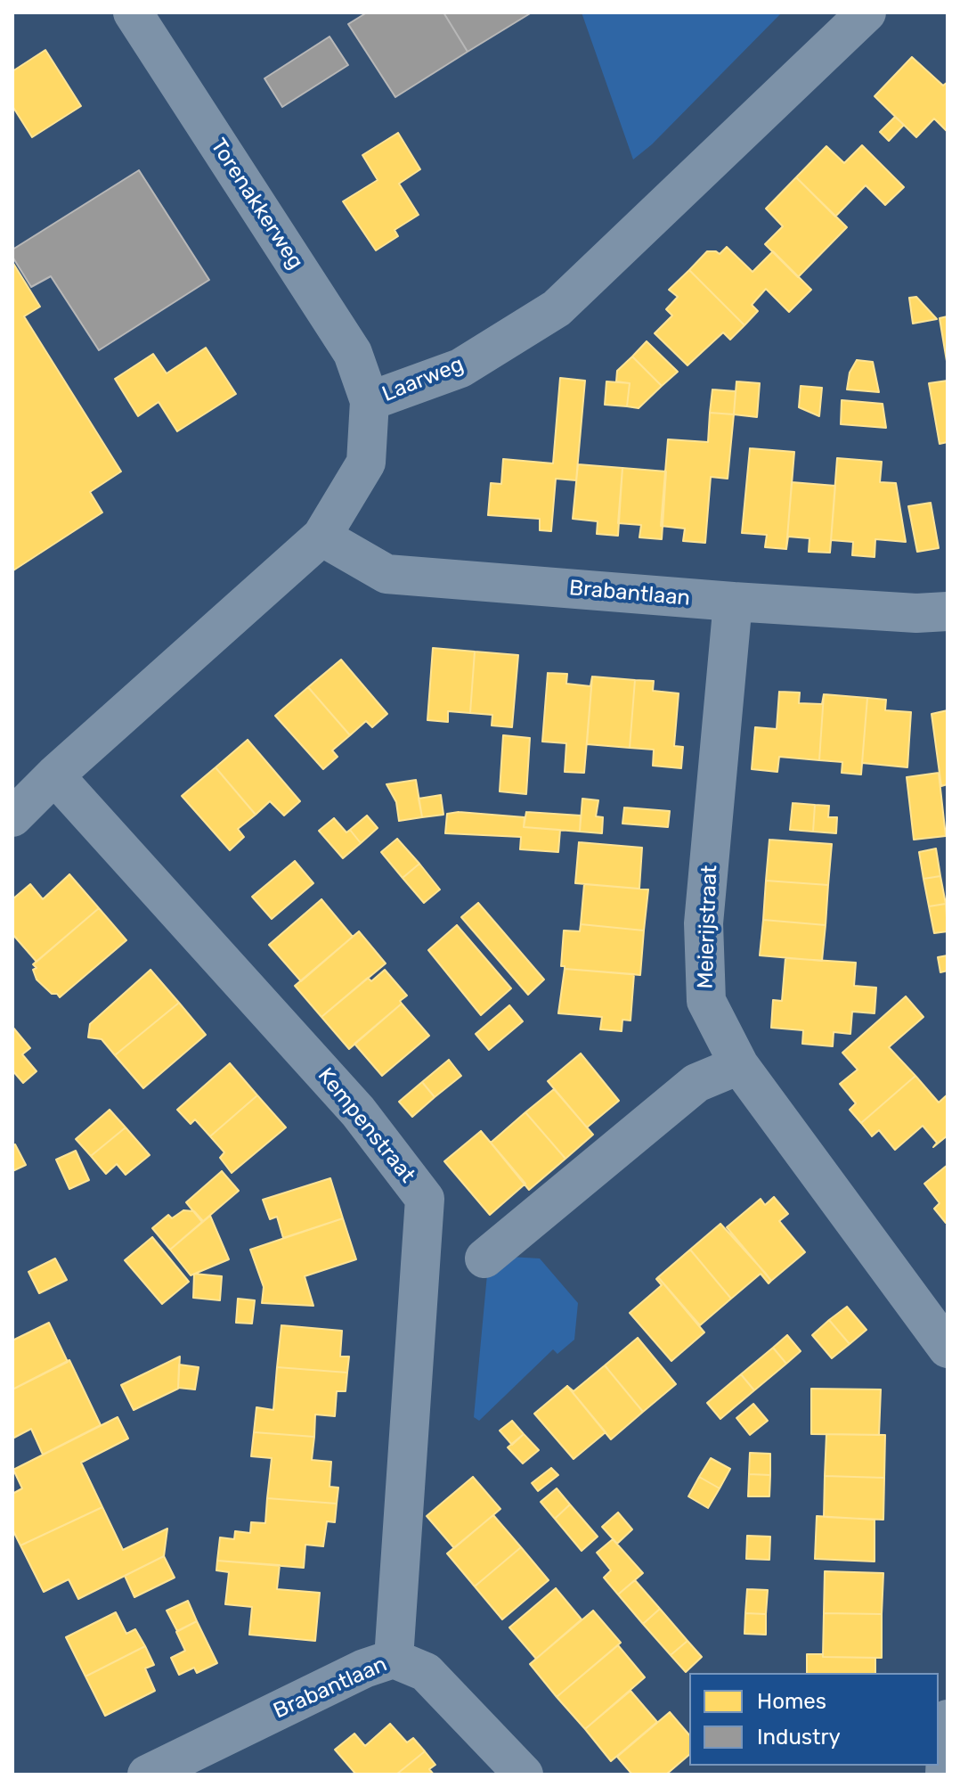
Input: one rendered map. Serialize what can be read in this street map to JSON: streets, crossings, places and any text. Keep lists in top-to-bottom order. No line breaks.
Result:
{"streets":{"street":["Torenakkerweg","Laarweg","Brabantlaan","Meierijstraat","Kempenstraat"]},"crossings":[["Torenakkerweg","Laarweg"],["Laarweg","Brabantlaan"],["Laarweg","Kempenstraat"],["Brabantlaan","Meierijstraat"],["Brabantlaan","Kempenstraat"]],"legend":["Homes","Industry"]}
